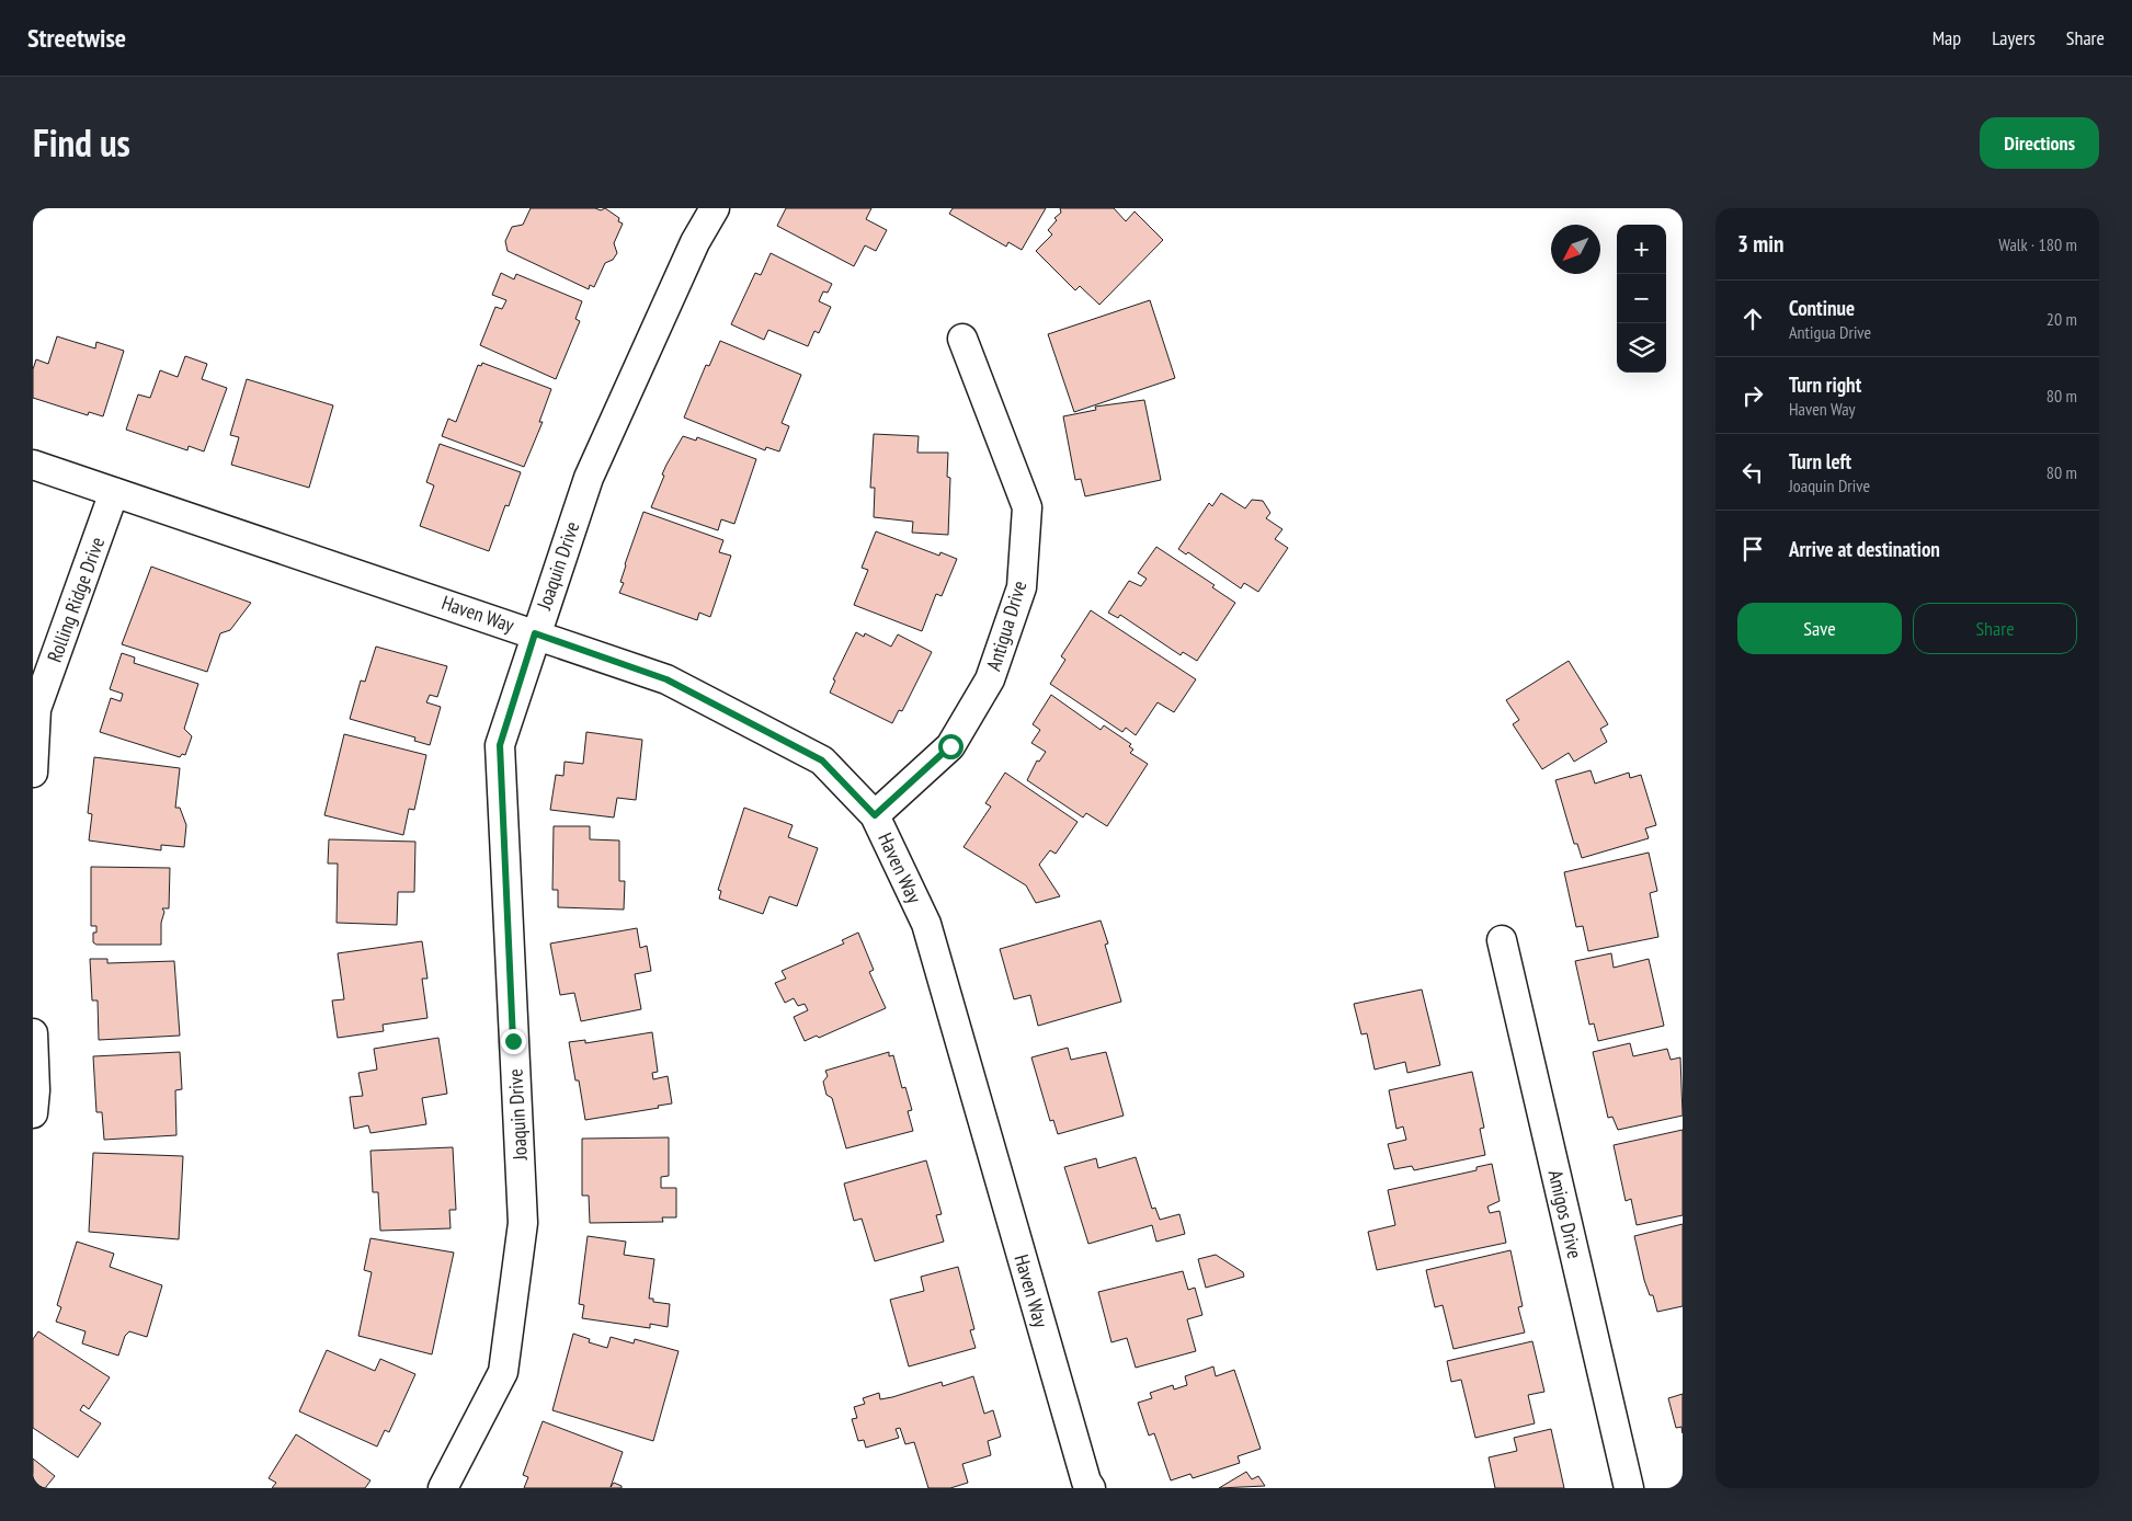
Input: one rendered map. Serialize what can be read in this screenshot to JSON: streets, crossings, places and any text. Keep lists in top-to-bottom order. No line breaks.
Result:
{"streets":{"street":["Joaquin Drive","Rolling Ridge Drive","Haven Way","Antigua Drive","Amigos Drive"]},"crossings":[["Joaquin Drive","Haven Way"],["Rolling Ridge Drive","Haven Way"],["Haven Way","Antigua Drive"]],"north":"bottom left","page":{"header":"Streetwise","nav":["Map","Layers","Share"],"title":"Find us","buttons":["Directions",["Save","Share"]],"heading":["3 min","Walk · 180 m"],"map_buttons":["+","−"],"list":[["Continue","Antigua Drive","20 m"],["Turn right","Haven Way","80 m"],["Turn left","Joaquin Drive","80 m"],"Arrive at destination"]}}
